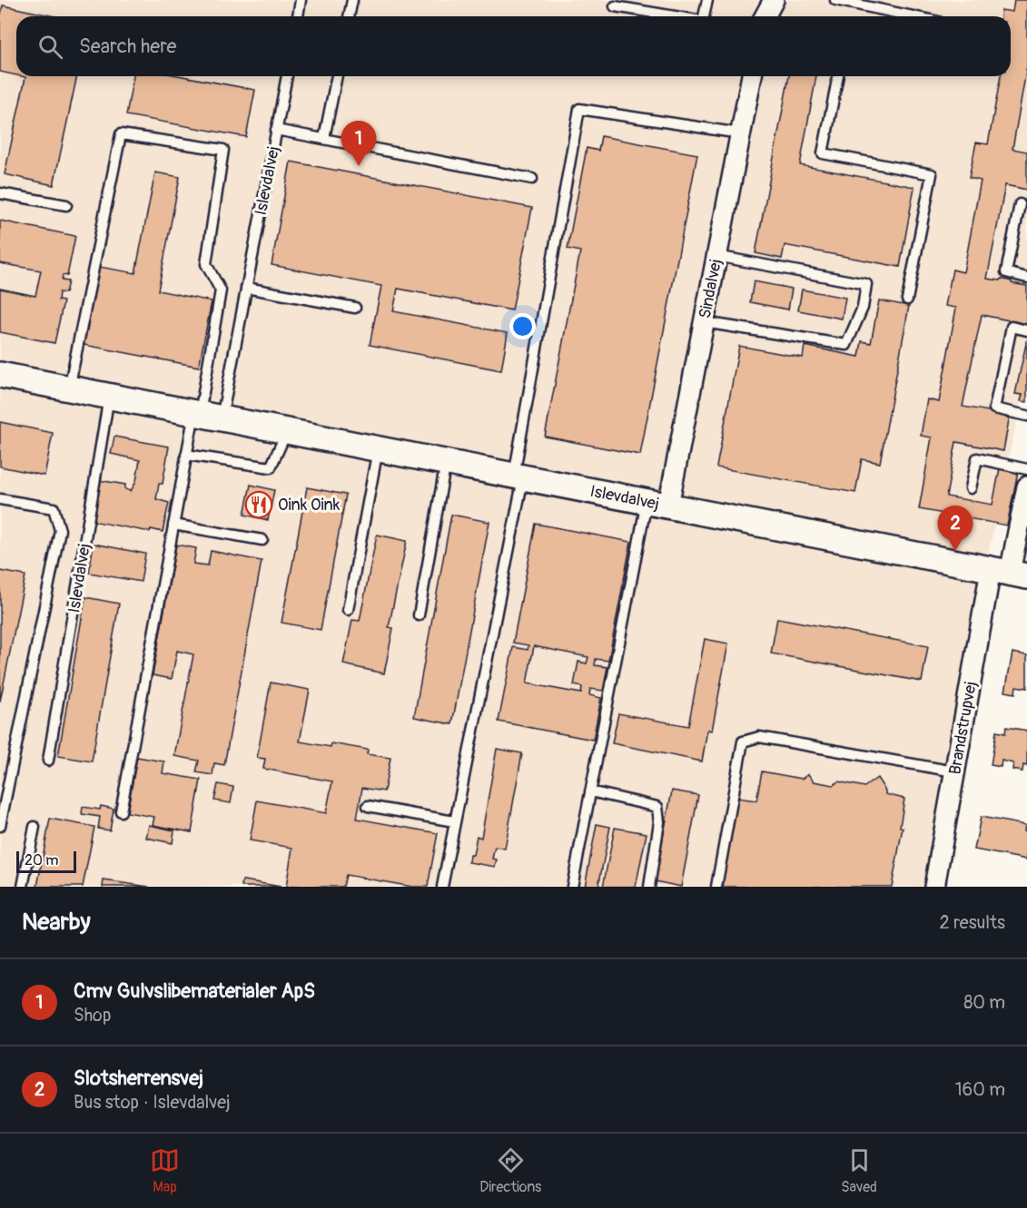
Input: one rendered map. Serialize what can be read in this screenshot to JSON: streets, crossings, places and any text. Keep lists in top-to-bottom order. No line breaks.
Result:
{"streets":{"street":["Islevdalvej","Sindalvej","Brandstrupvej"]},"crossings":[["Islevdalvej","Sindalvej"],["Islevdalvej","Brandstrupvej"]],"places":{"restaurant":["Oink Oink"]},"scale_bar":"20 m","page":{"search":"Search here","pins":["1","2"],"scale":"20 m","heading":["Nearby","2 results"],"list":[{"mark":"1","name":"Cmv Gulvslibematerialer ApS","note":"Shop","value":"80 m"},{"mark":"2","name":"Slotsherrensvej","note":"Bus stop · Islevdalvej","value":"160 m"}],"nav":["Map","Directions","Saved"]}}
